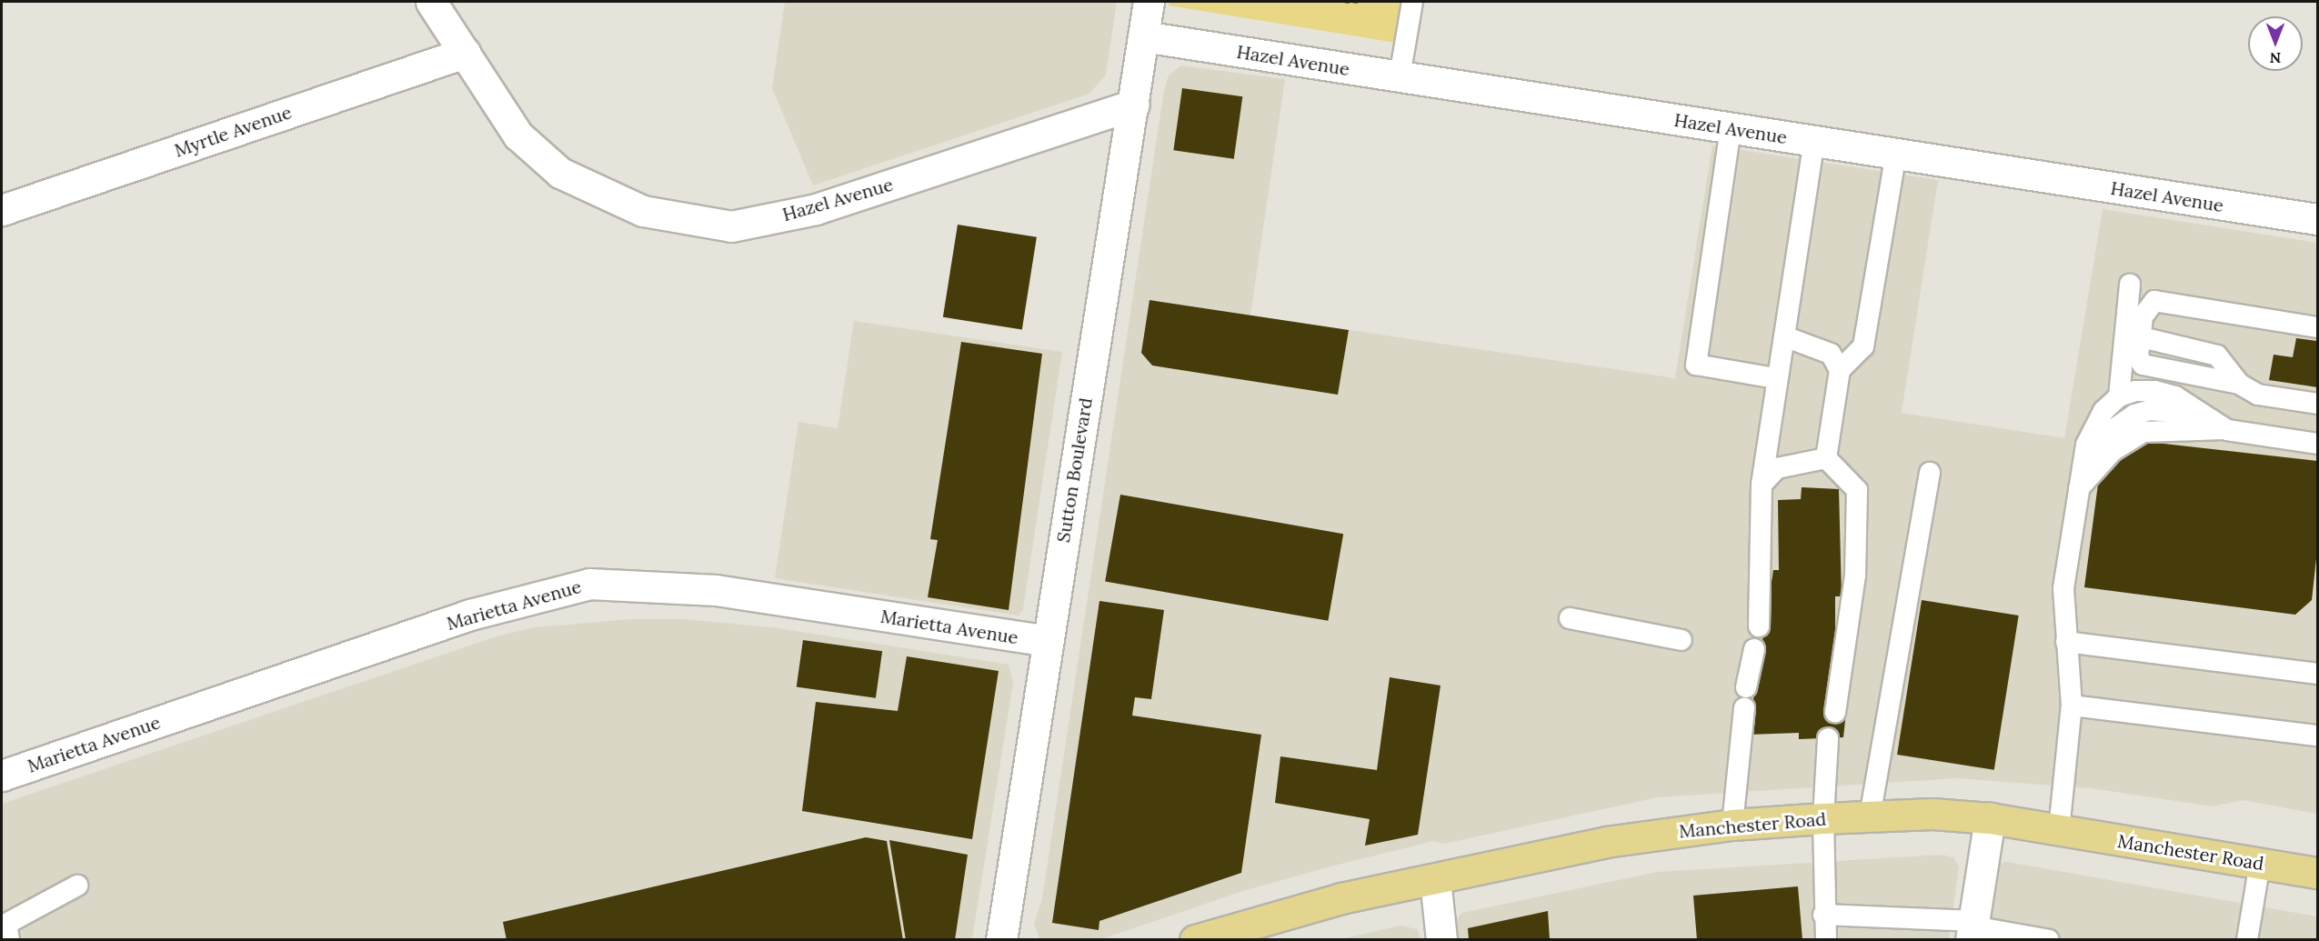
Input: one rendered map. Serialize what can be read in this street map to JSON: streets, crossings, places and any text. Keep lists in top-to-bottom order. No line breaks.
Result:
{"streets":{"main road":["Manchester Road"],"street":["Hazel Avenue","Myrtle Avenue","Sutton Boulevard","Marietta Avenue"]},"crossings":[["Hazel Avenue","Myrtle Avenue"],["Hazel Avenue","Sutton Boulevard"],["Sutton Boulevard","Marietta Avenue"]],"north":"bottom"}
